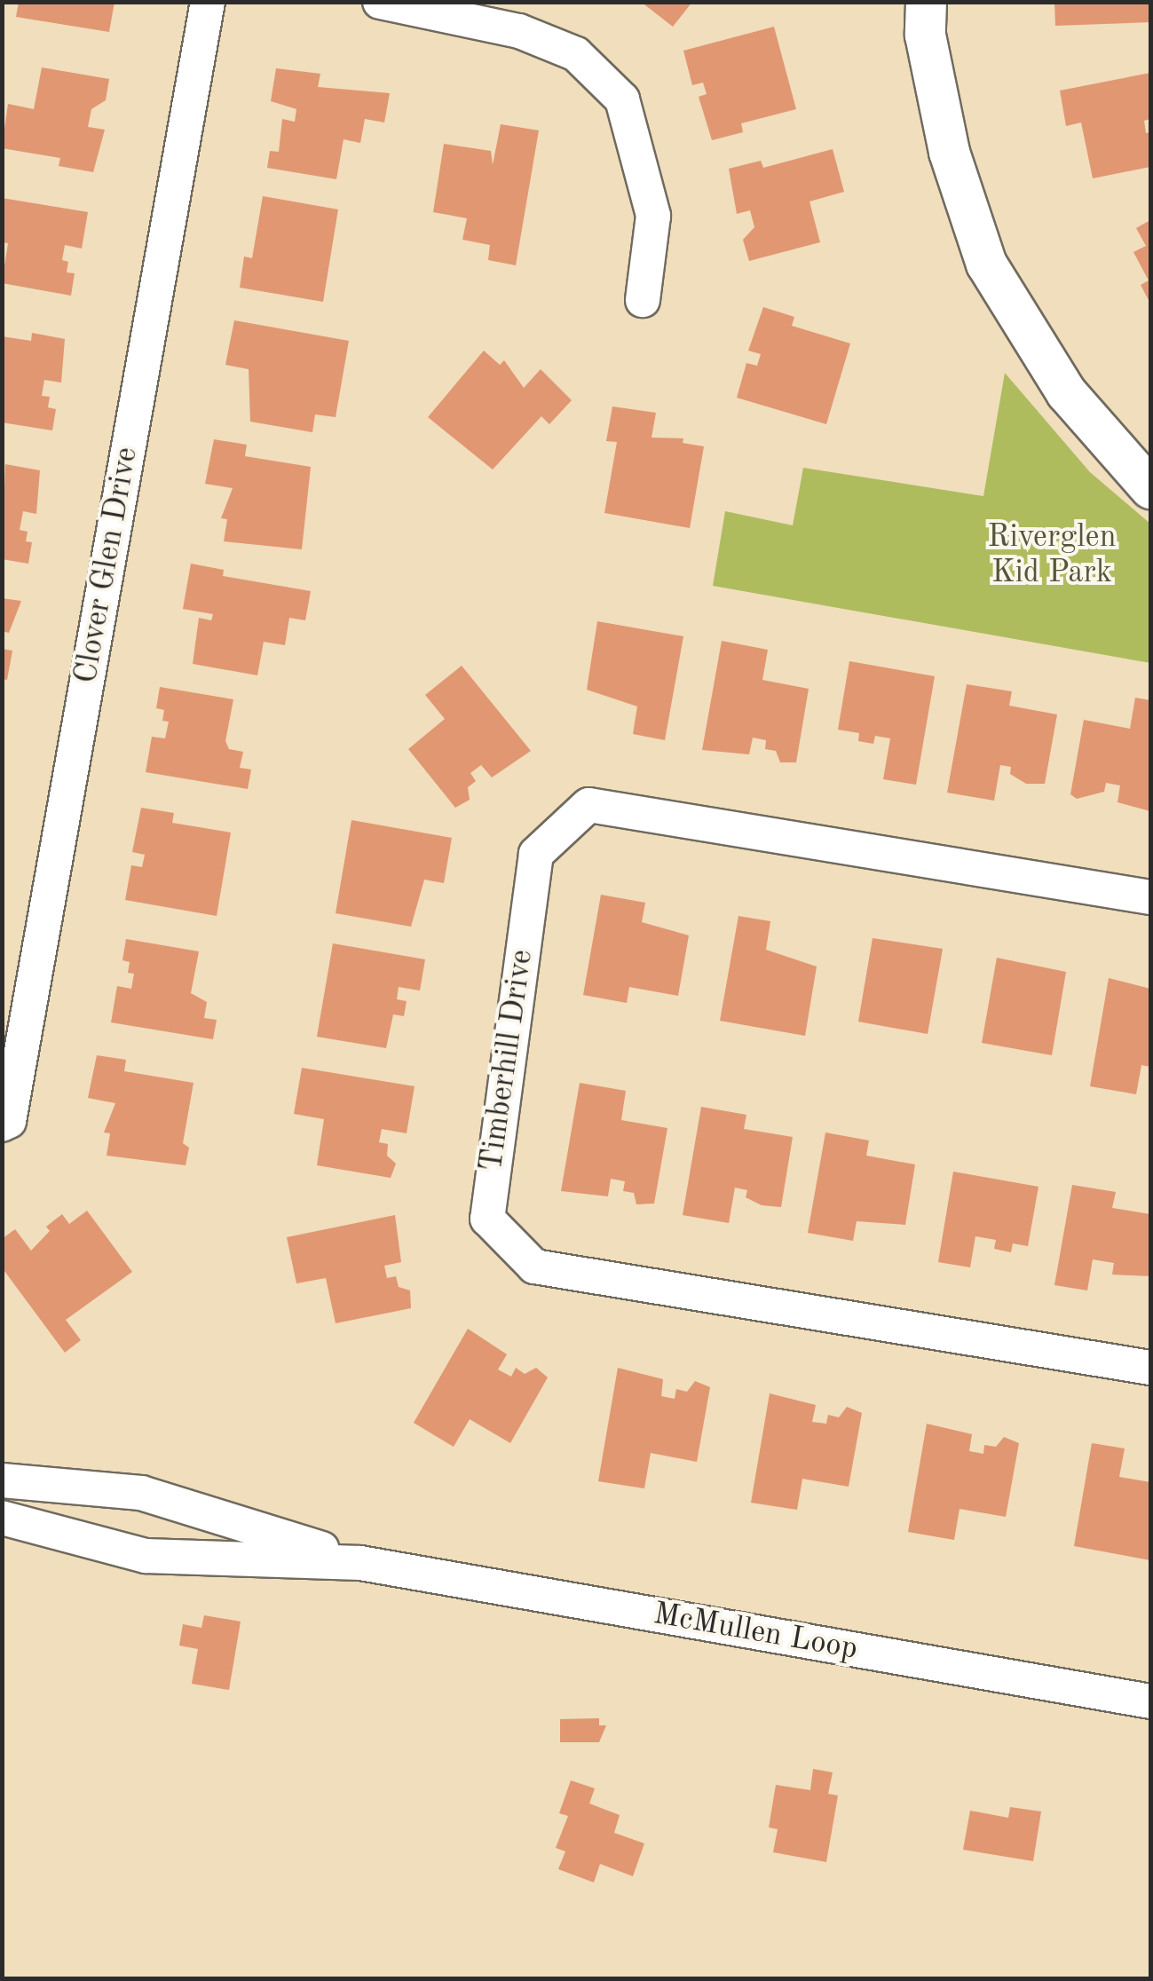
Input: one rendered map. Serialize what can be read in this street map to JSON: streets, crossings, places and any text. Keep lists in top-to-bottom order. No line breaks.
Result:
{"streets":{"street":["Clover Glen Drive","Timberhill Drive","McMullen Loop"]},"parks":["Riverglen Kid Park"]}
